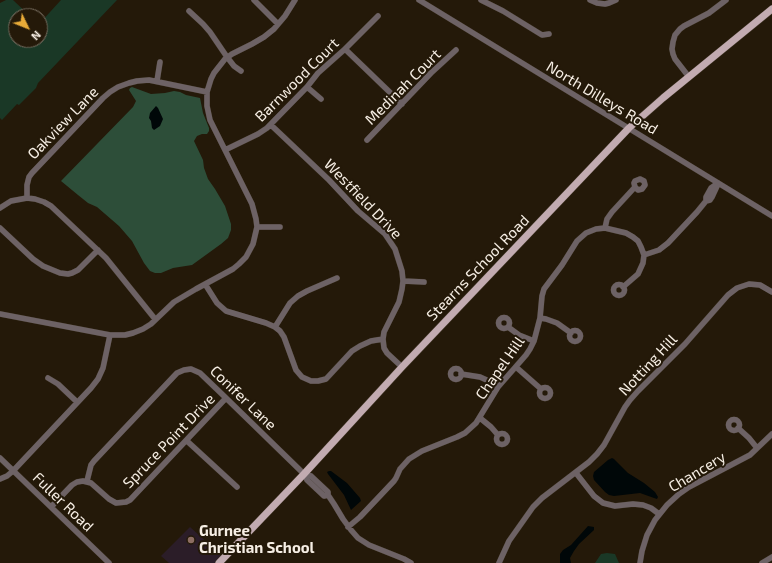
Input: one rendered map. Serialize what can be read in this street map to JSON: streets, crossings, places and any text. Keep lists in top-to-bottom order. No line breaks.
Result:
{"streets":{"main road":["Stearns School Road"],"street":["Barnwood Court","Medinah Court","North Dilleys Road","Oakview Lane","Westfield Drive","Notting Hill","Chapel Hill","Conifer Lane","Spruce Point Drive","Chancery","Fuller Road"]},"crossings":[["Barnwood Court","Westfield Drive"],["North Dilleys Road","Stearns School Road"],["Stearns School Road","Conifer Lane"],["Conifer Lane","Spruce Point Drive"]],"places":["Gurnee Christian School"],"north":"bottom right"}
